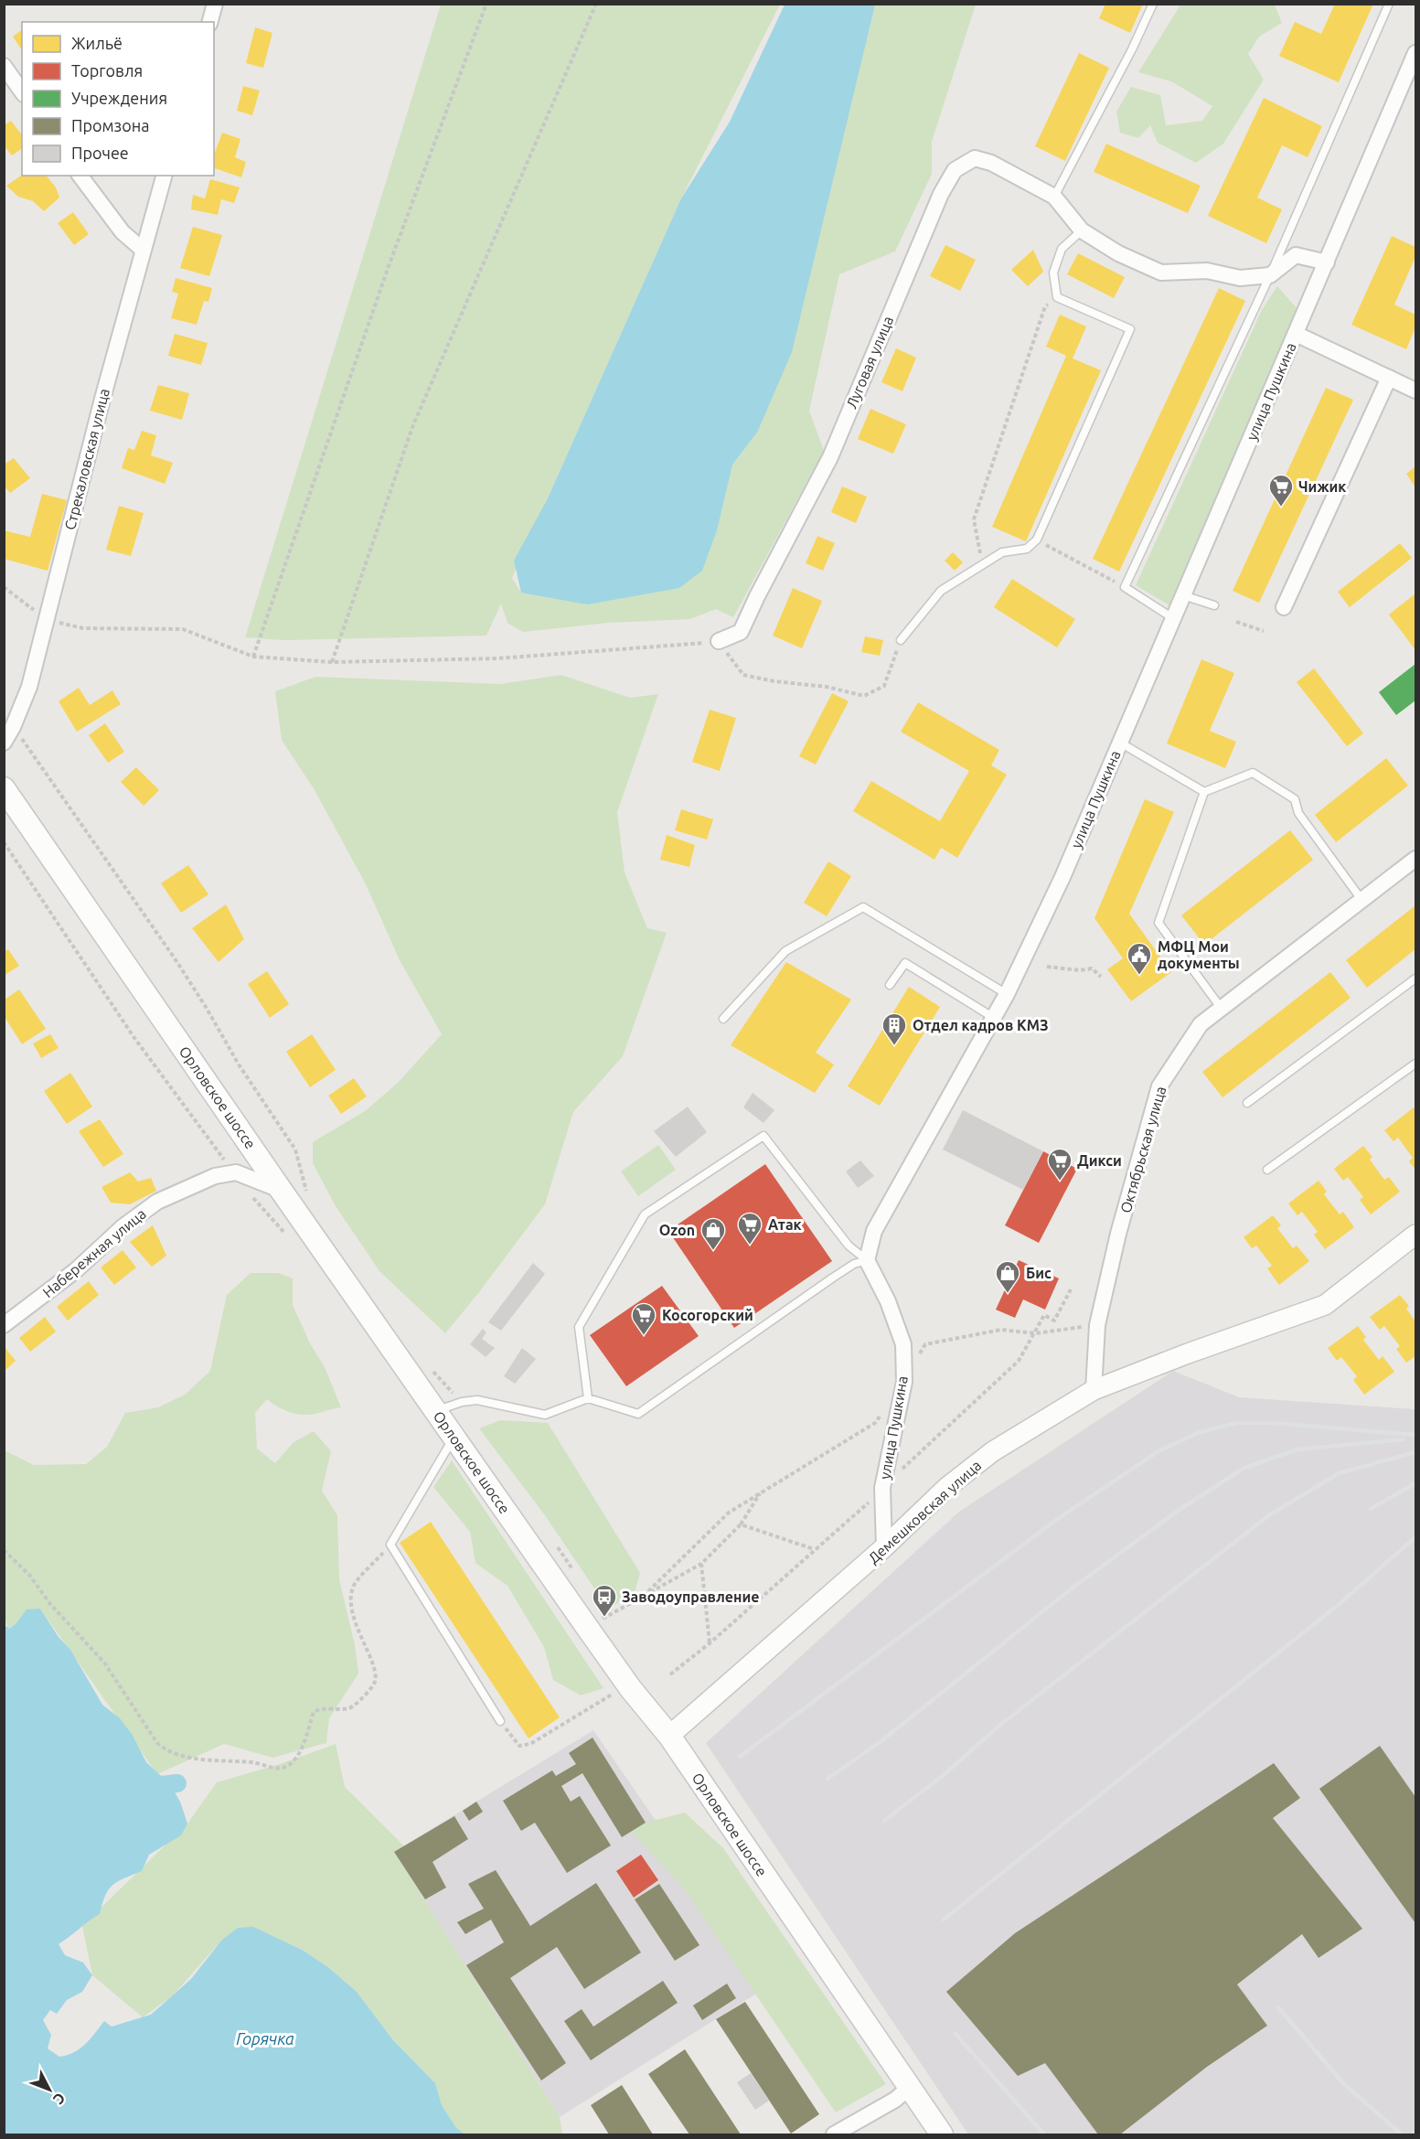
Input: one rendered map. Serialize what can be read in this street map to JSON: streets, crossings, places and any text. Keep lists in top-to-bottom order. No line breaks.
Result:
{"streets":{"main road":["Орловское шоссе"],"street":["Луговая улица","улица Пушкина","Стрекаловская улица","Октябрьская улица","Набережная улица","Демешковская улица"]},"crossings":[["улица Пушкина","Демешковская улица"],["Орловское шоссе","Демешковская улица"],["Октябрьская улица","Демешковская улица"]],"water":["Горячка"],"places":{"supermarket":["Чижик","Дикси","Атак","Косогорский"],"public building":["МФЦ Мои документы"],"building":["Отдел кадров КМЗ"],"shop":["Ozon","Бис"],"bus stop":["Заводоуправление"]},"legend":["Жильё","Торговля","Учреждения","Промзона","Прочее"],"north":"bottom right"}
